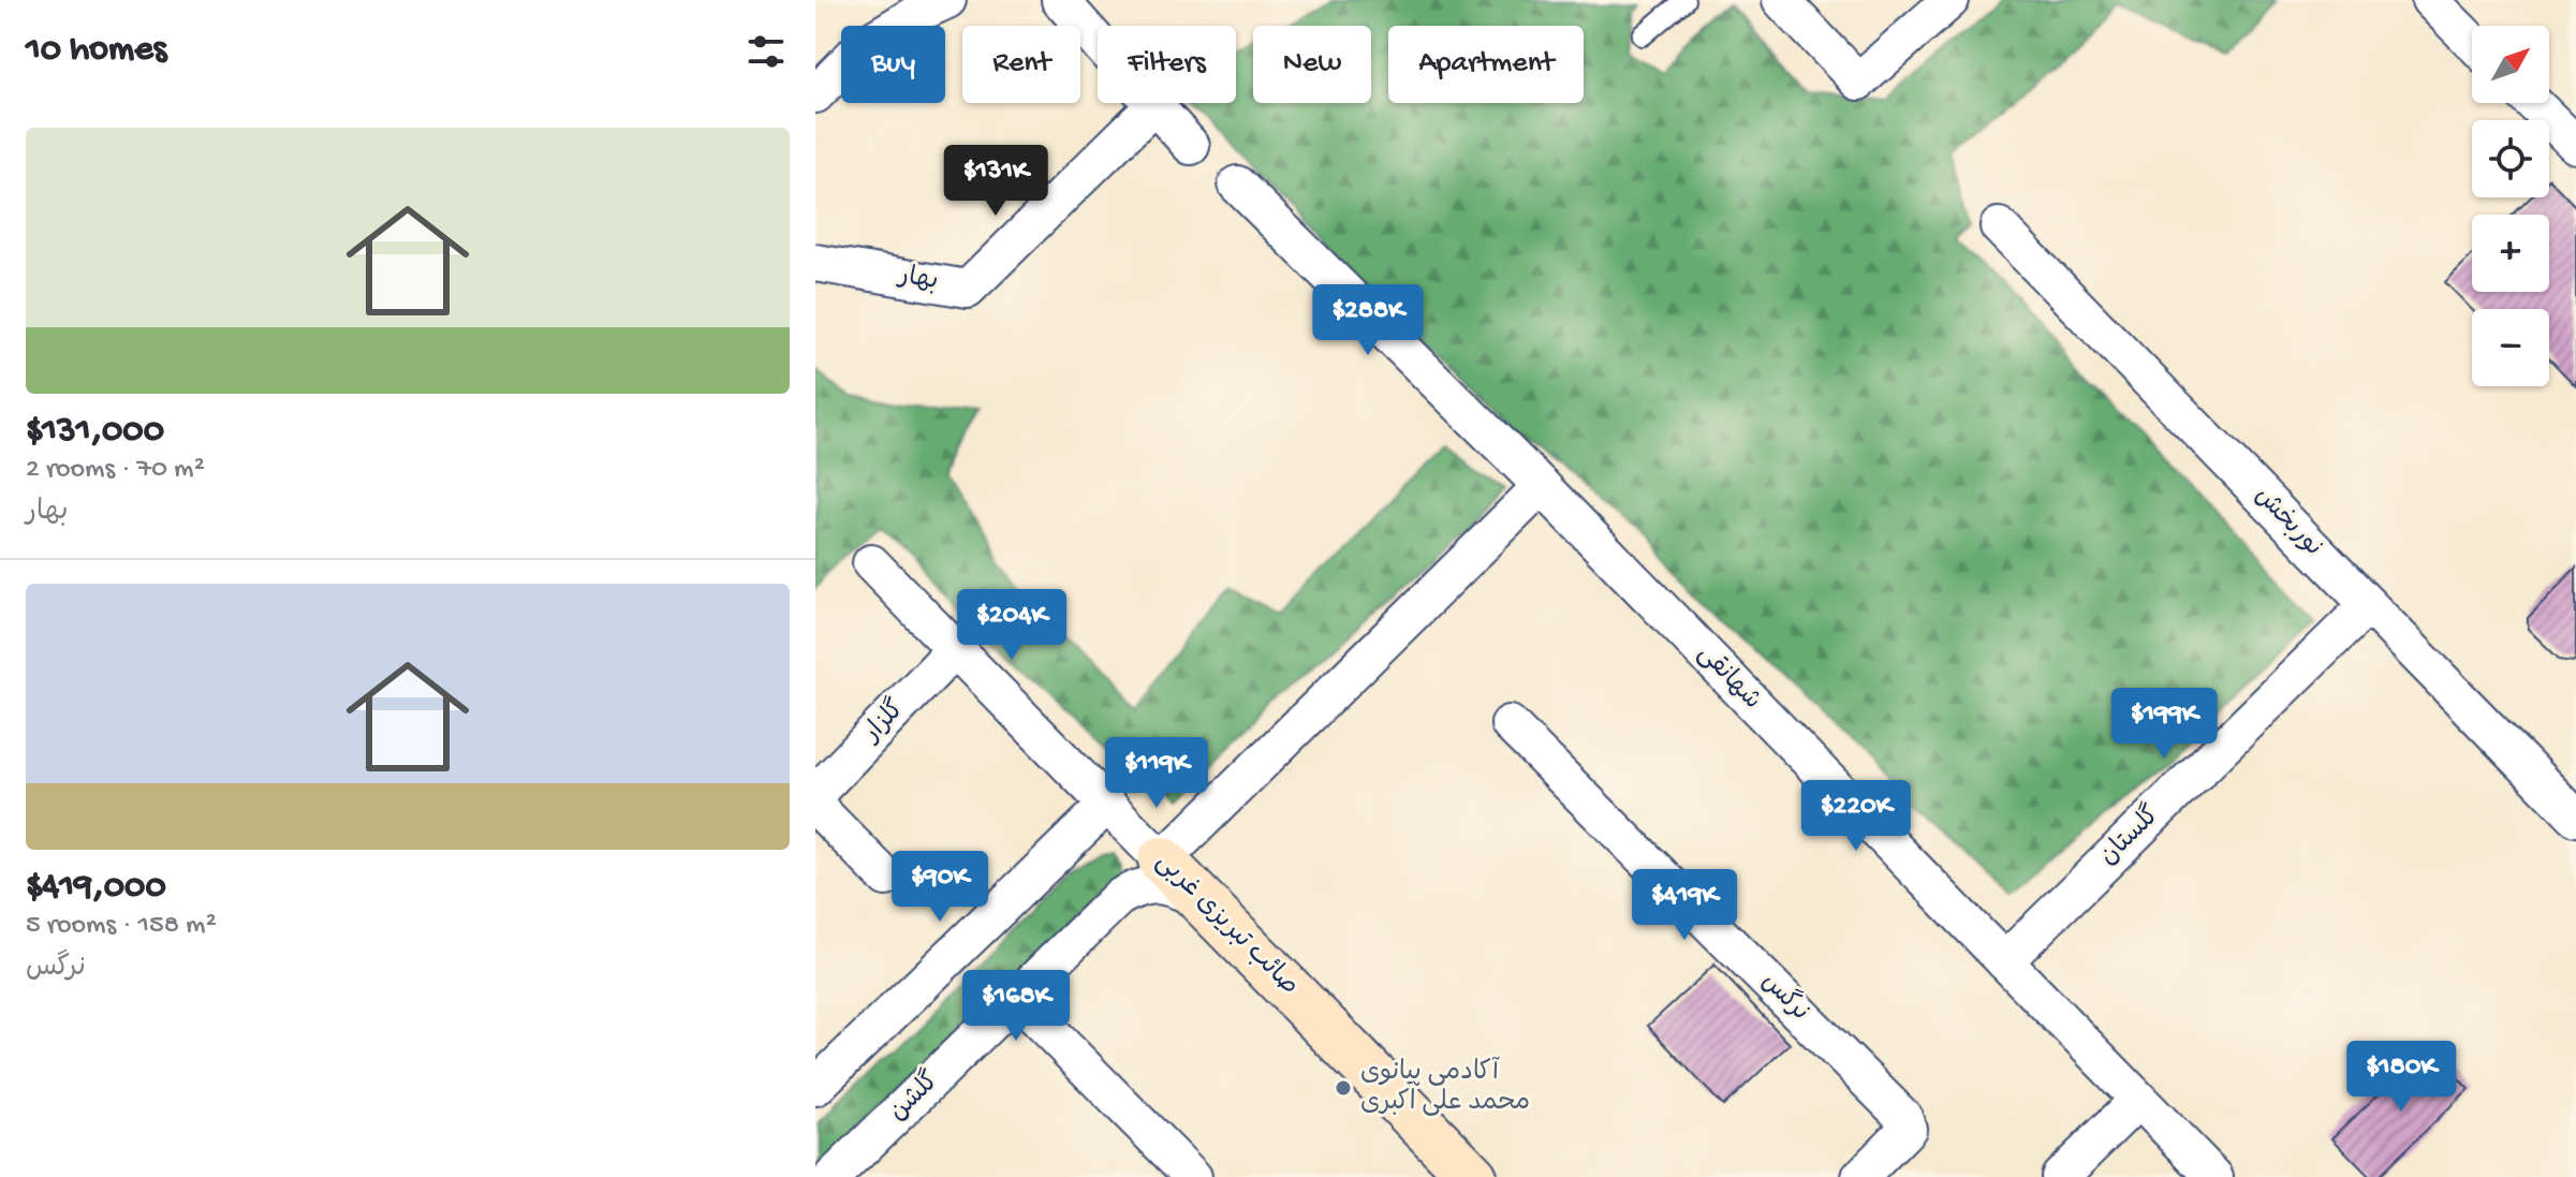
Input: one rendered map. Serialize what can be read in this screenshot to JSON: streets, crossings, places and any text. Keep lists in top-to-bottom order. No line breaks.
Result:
{"streets":{"street":["بهار","نوربخش","شهانقی","گلزار","گلستان","صائب تبریزی غربی","نرگس","گلشن"]},"crossings":[["نوربخش","گلستان"],["شهانقی","گلستان"],["گلزار","صائب تبریزی غربی"],["صائب تبریزی غربی","گلشن"]],"places":["آکادمی پیانوی محمد علی‌ اکبری"],"north":"top right","page":{"heading":"10 homes","map_buttons":["+","−"],"chip":["Buy","Rent","Filters","New","Apartment"],"list":[{"name":"$131,000","note":"2 rooms · 70 m² · بهار"},{"name":"$419,000","note":"5 rooms · 158 m² · نرگس"}],"price":["$131K","$288K","$204K","$199K","$119K","$220K","$90K","$419K","$168K","$180K"]}}
